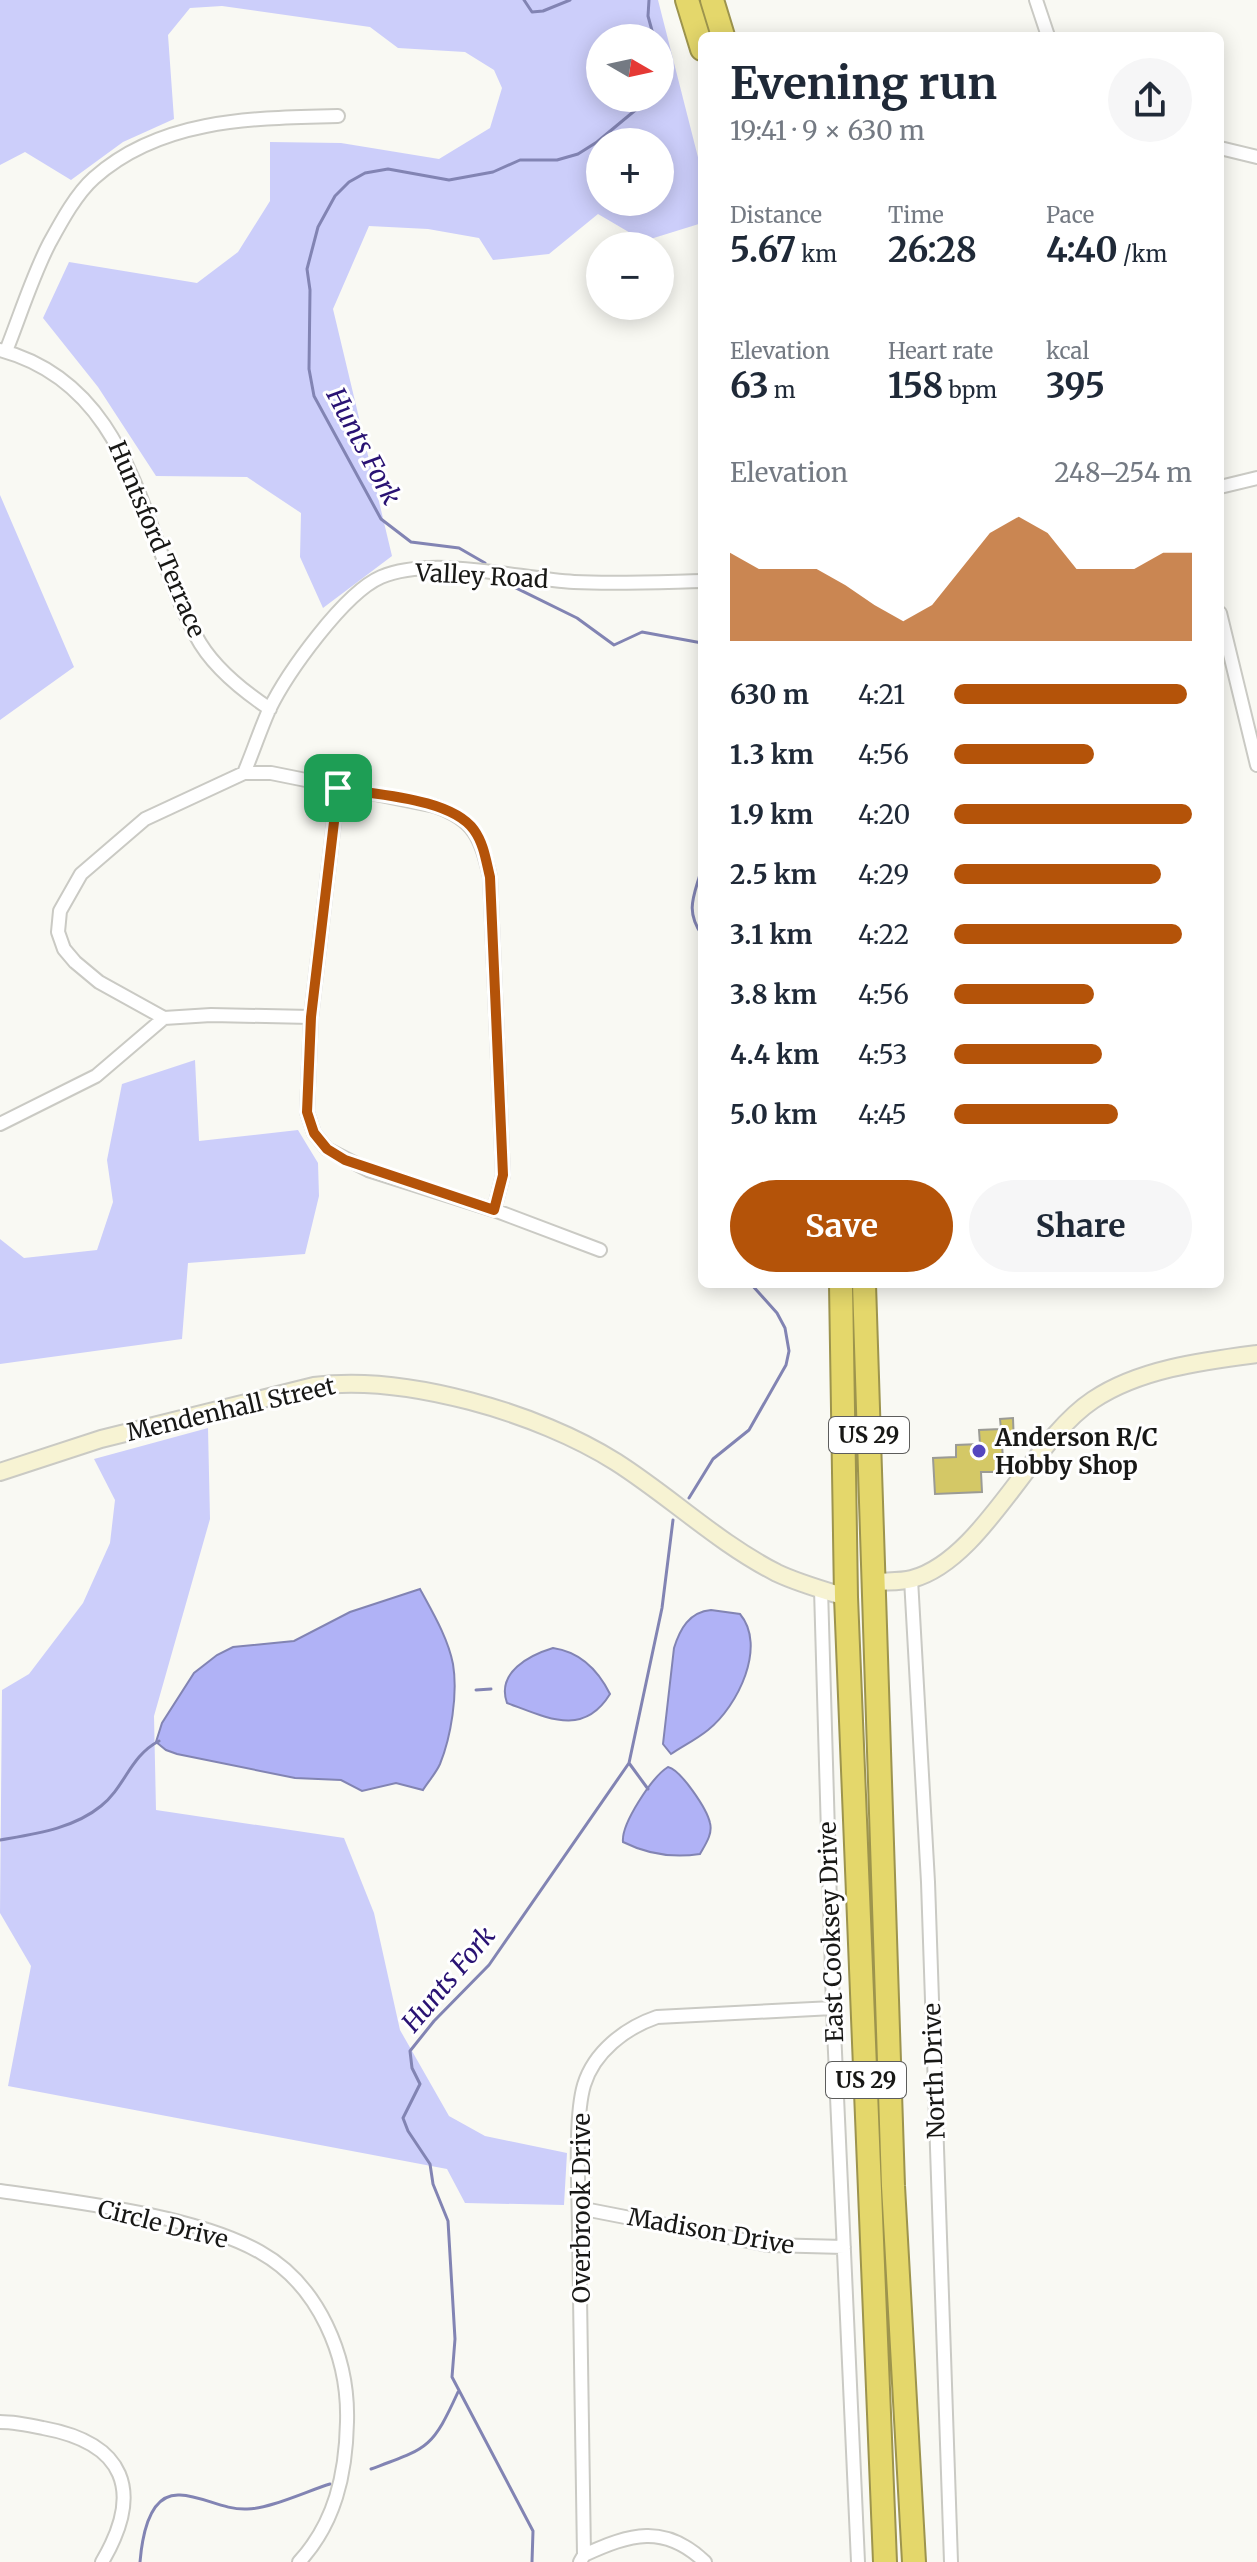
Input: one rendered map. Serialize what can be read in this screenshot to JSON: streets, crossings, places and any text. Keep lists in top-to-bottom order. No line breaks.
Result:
{"streets":{"highway":["US 29"],"street":["Huntsford Terrace","Valley Road","Mendenhall Street","East Cooksey Drive","North Drive","Overbrook Drive","Circle Drive","Madison Drive"]},"crossings":[["Huntsford Terrace","Valley Road"],["Mendenhall Street","US 29"],["Mendenhall Street","East Cooksey Drive"],["East Cooksey Drive","Overbrook Drive"],["East Cooksey Drive","Madison Drive"],["Overbrook Drive","Madison Drive"]],"water":["Hunts Fork"],"places":["Anderson R/C Hobby Shop"],"north":"right","page":{"map_buttons":["+","−"],"heading":["Evening run","19:41 · 9 × 630 m"],"stats":[["Distance","5.67 km"],["Time","26:28"],["Pace","4:40 /km"],["Elevation","63 m"],["Heart rate","158 bpm"],["kcal","395"]],"chart":["Elevation","248–254 m"],"list":[{"name":"630 m","note":"4:21"},{"name":"1.3 km","note":"4:56"},{"name":"1.9 km","note":"4:20"},{"name":"2.5 km","note":"4:29"},{"name":"3.1 km","note":"4:22"},{"name":"3.8 km","note":"4:56"},{"name":"4.4 km","note":"4:53"},{"name":"5.0 km","note":"4:45"}],"buttons":["Save","Share"]}}
